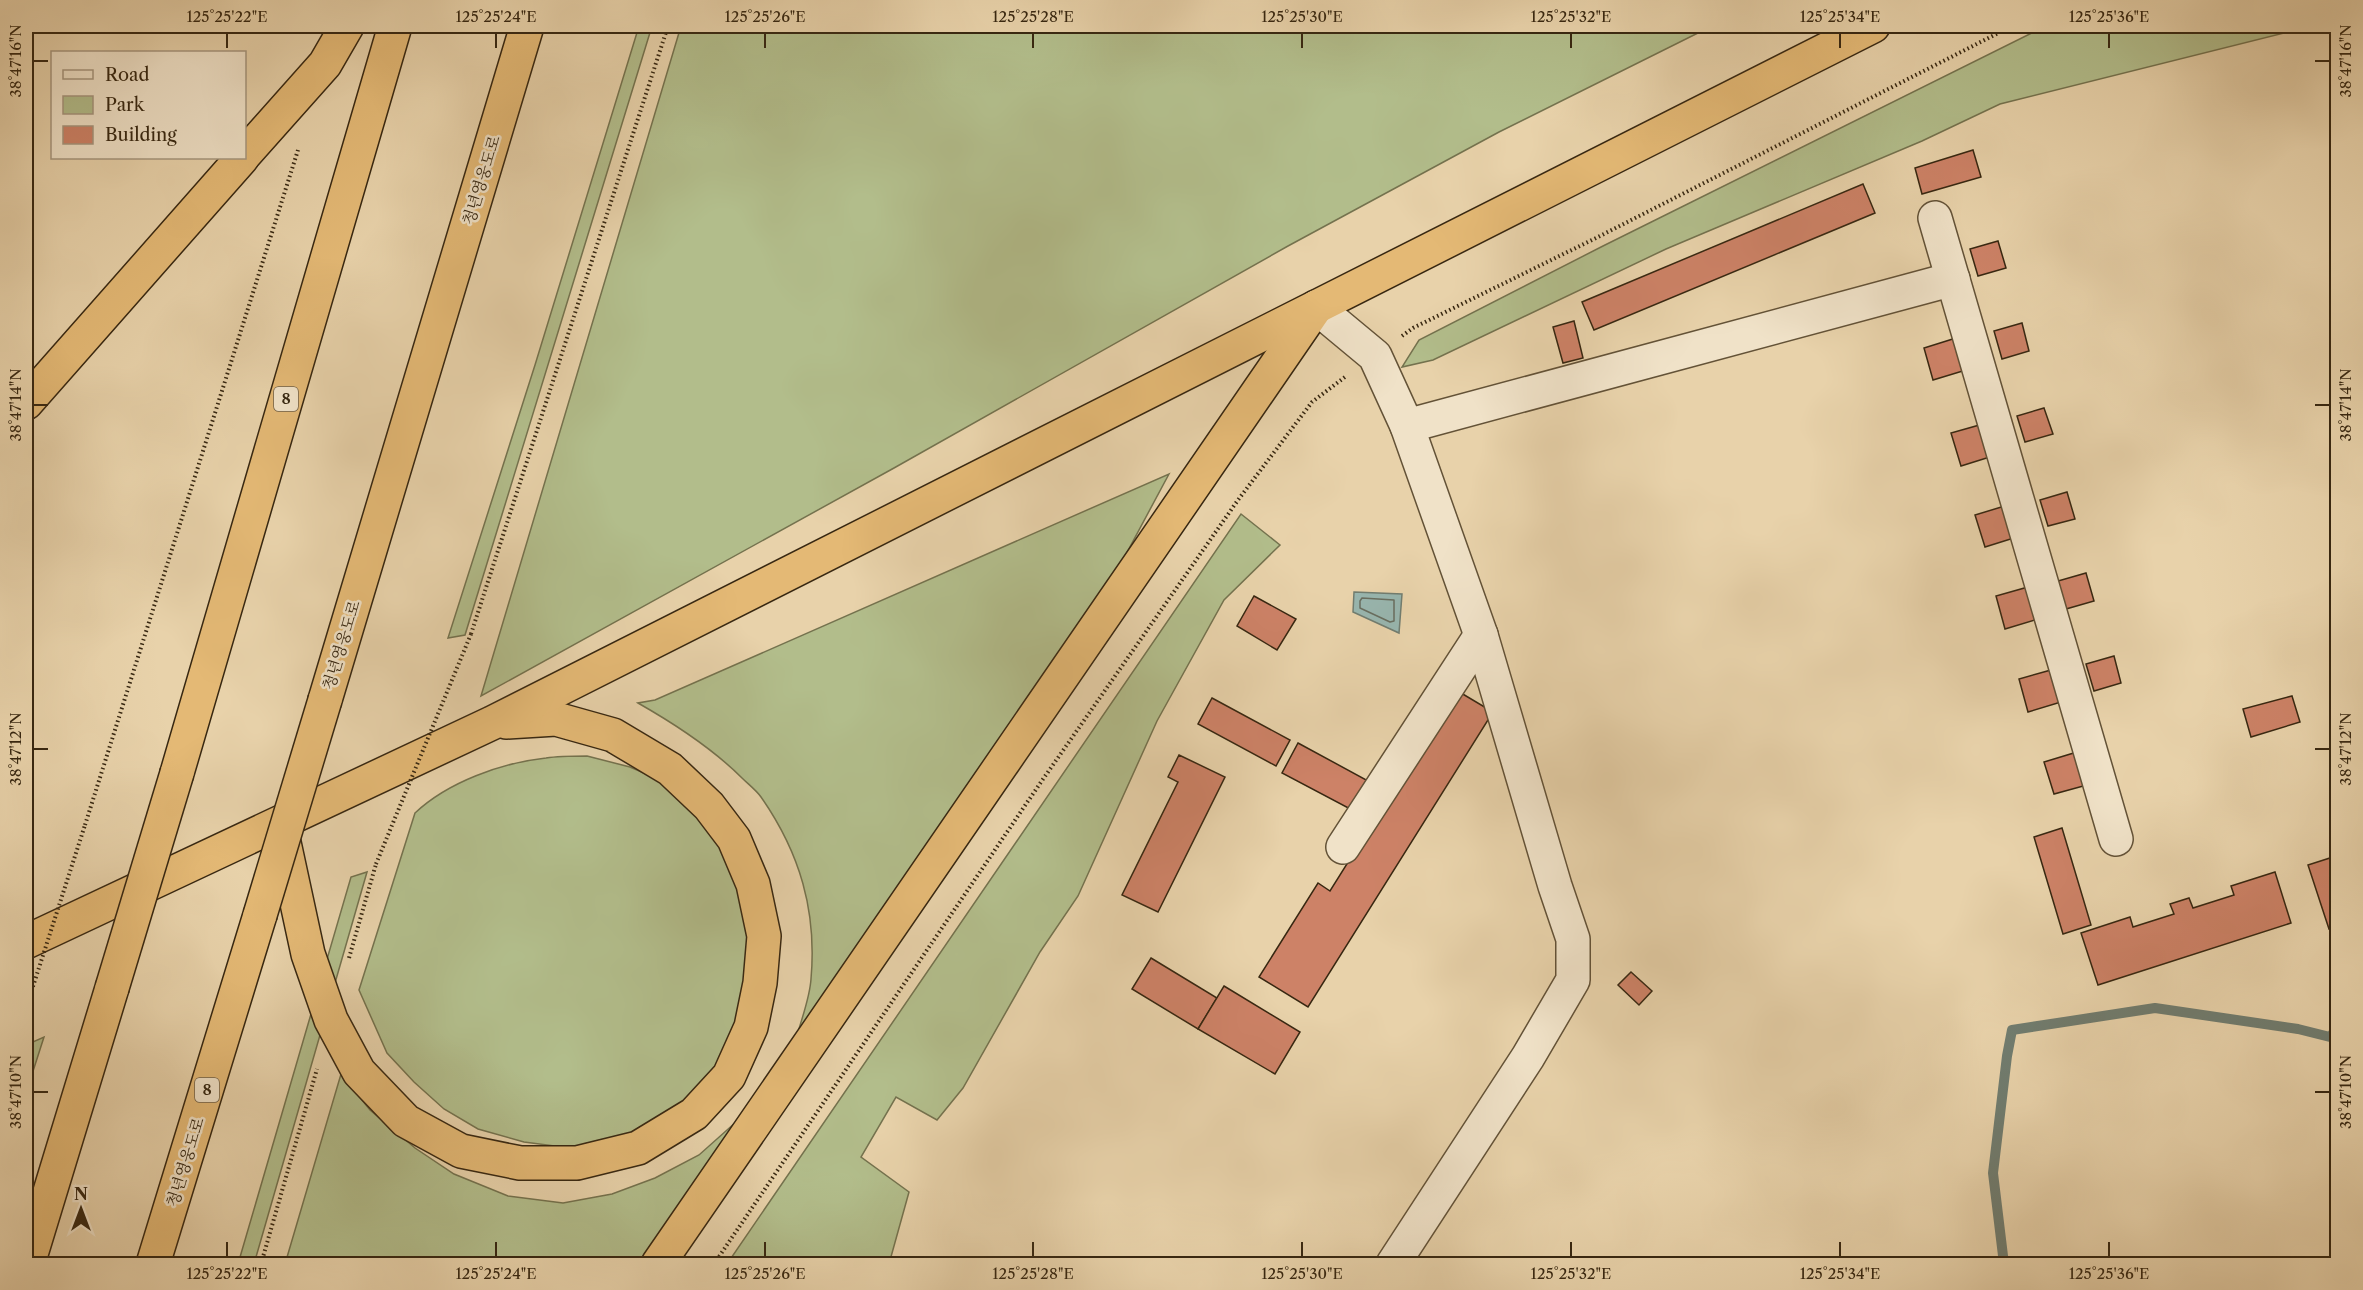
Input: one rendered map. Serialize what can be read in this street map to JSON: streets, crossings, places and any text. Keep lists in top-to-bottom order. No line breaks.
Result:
{"streets":{"highway":["청년영웅도로","8"]},"legend":["Road","Park","Building"],"north":"top","coordinates":["125°25'22\"E","125°25'24\"E","125°25'26\"E","125°25'28\"E","125°25'30\"E","125°25'32\"E","125°25'34\"E","125°25'36\"E","38°47'16\"N","38°47'14\"N","38°47'12\"N","38°47'10\"N"]}
